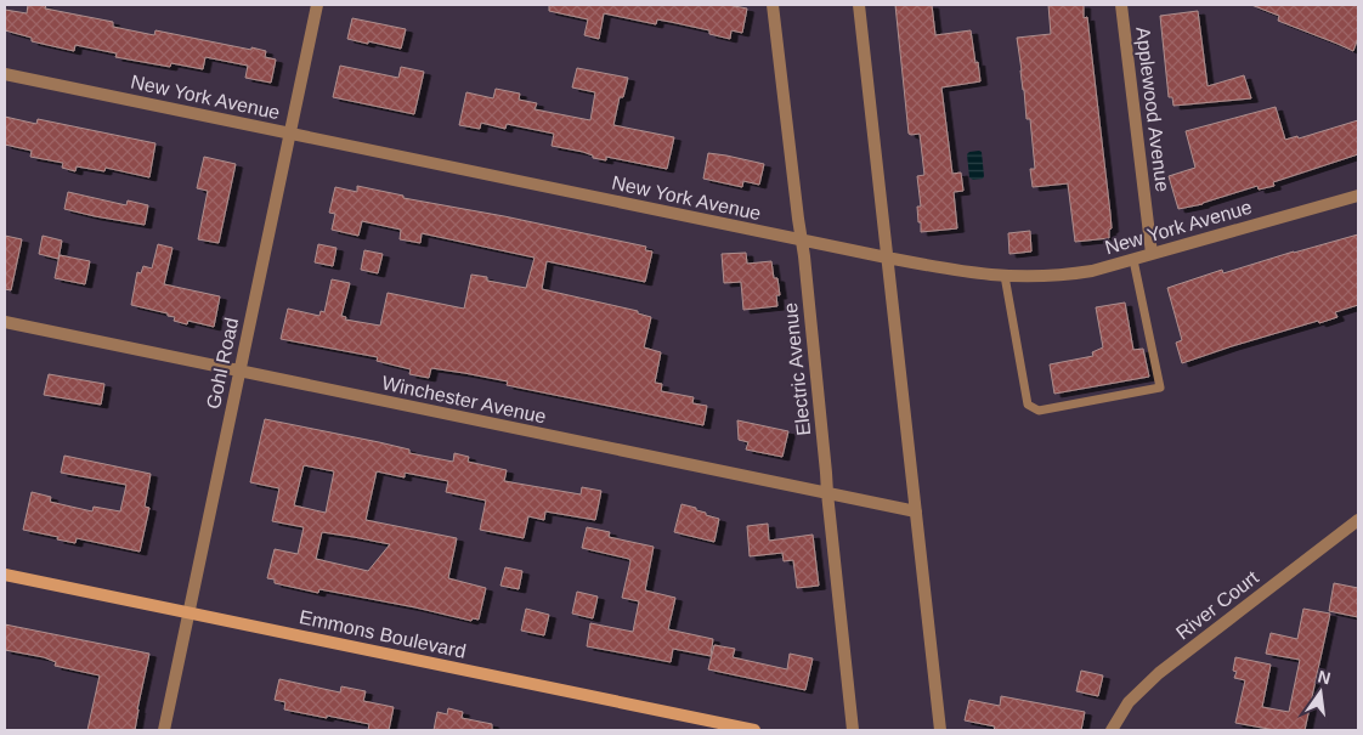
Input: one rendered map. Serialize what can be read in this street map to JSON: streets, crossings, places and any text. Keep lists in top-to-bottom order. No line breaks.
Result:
{"streets":{"street":["New York Avenue","Applewood Avenue","Gohl Road","Electric Avenue","Winchester Avenue","River Court","Emmons Boulevard"]},"crossings":[["New York Avenue","Applewood Avenue"],["New York Avenue","Gohl Road"],["New York Avenue","Electric Avenue"],["Gohl Road","Winchester Avenue"],["Gohl Road","Emmons Boulevard"],["Electric Avenue","Winchester Avenue"]],"north":"top"}
